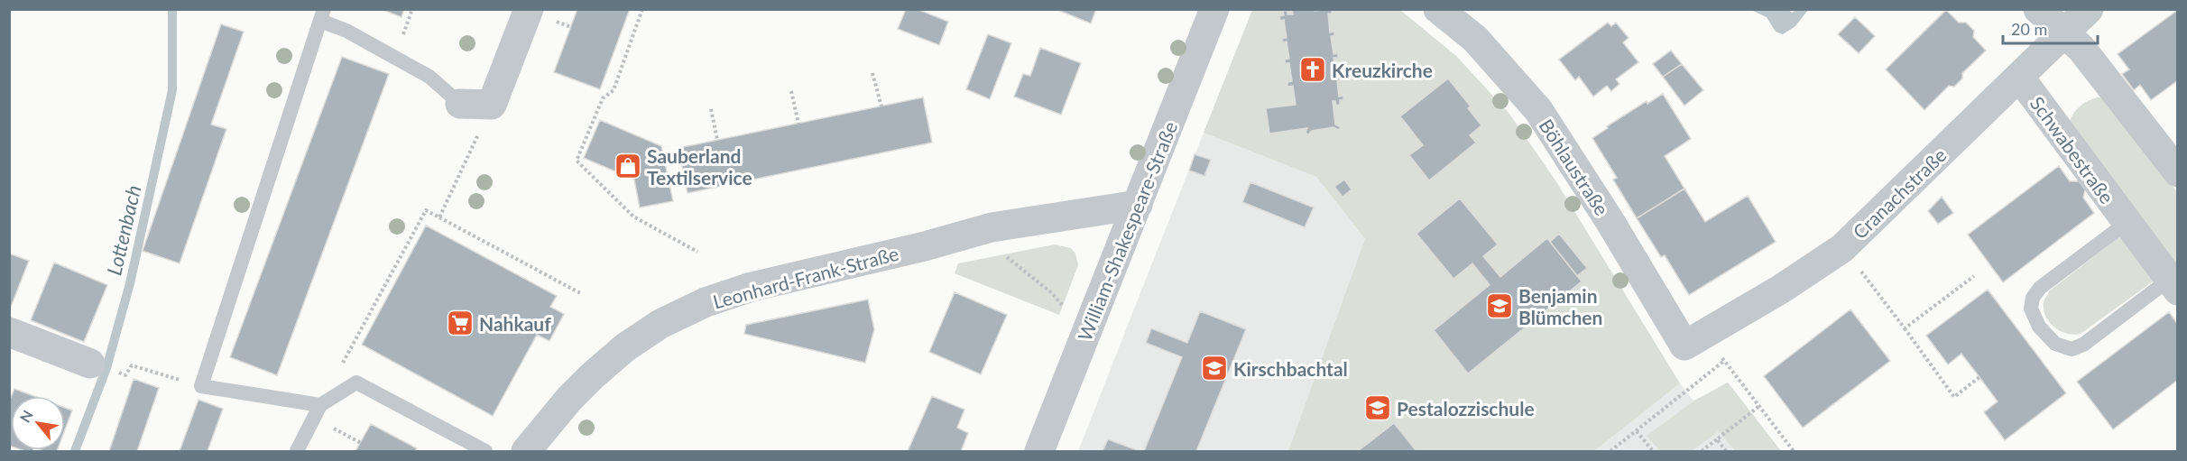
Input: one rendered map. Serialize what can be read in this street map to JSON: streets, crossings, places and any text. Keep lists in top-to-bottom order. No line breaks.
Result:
{"streets":{"street":["Schwabestraße","Böhlaustraße","Cranachstraße","William-Shakespeare-Straße","Leonhard-Frank-Straße"]},"crossings":[["Schwabestraße","Cranachstraße"],["Böhlaustraße","Cranachstraße"],["William-Shakespeare-Straße","Leonhard-Frank-Straße"]],"water":["Lottenbach"],"places":{"church":["Kreuzkirche"],"shop":["Sauberland Textilservice"],"school or university":["Benjamin Blümchen","Kirschbachtal","Pestalozzischule"],"supermarket":["Nahkauf"]},"scale_bar":"20 m","north":"top left"}
